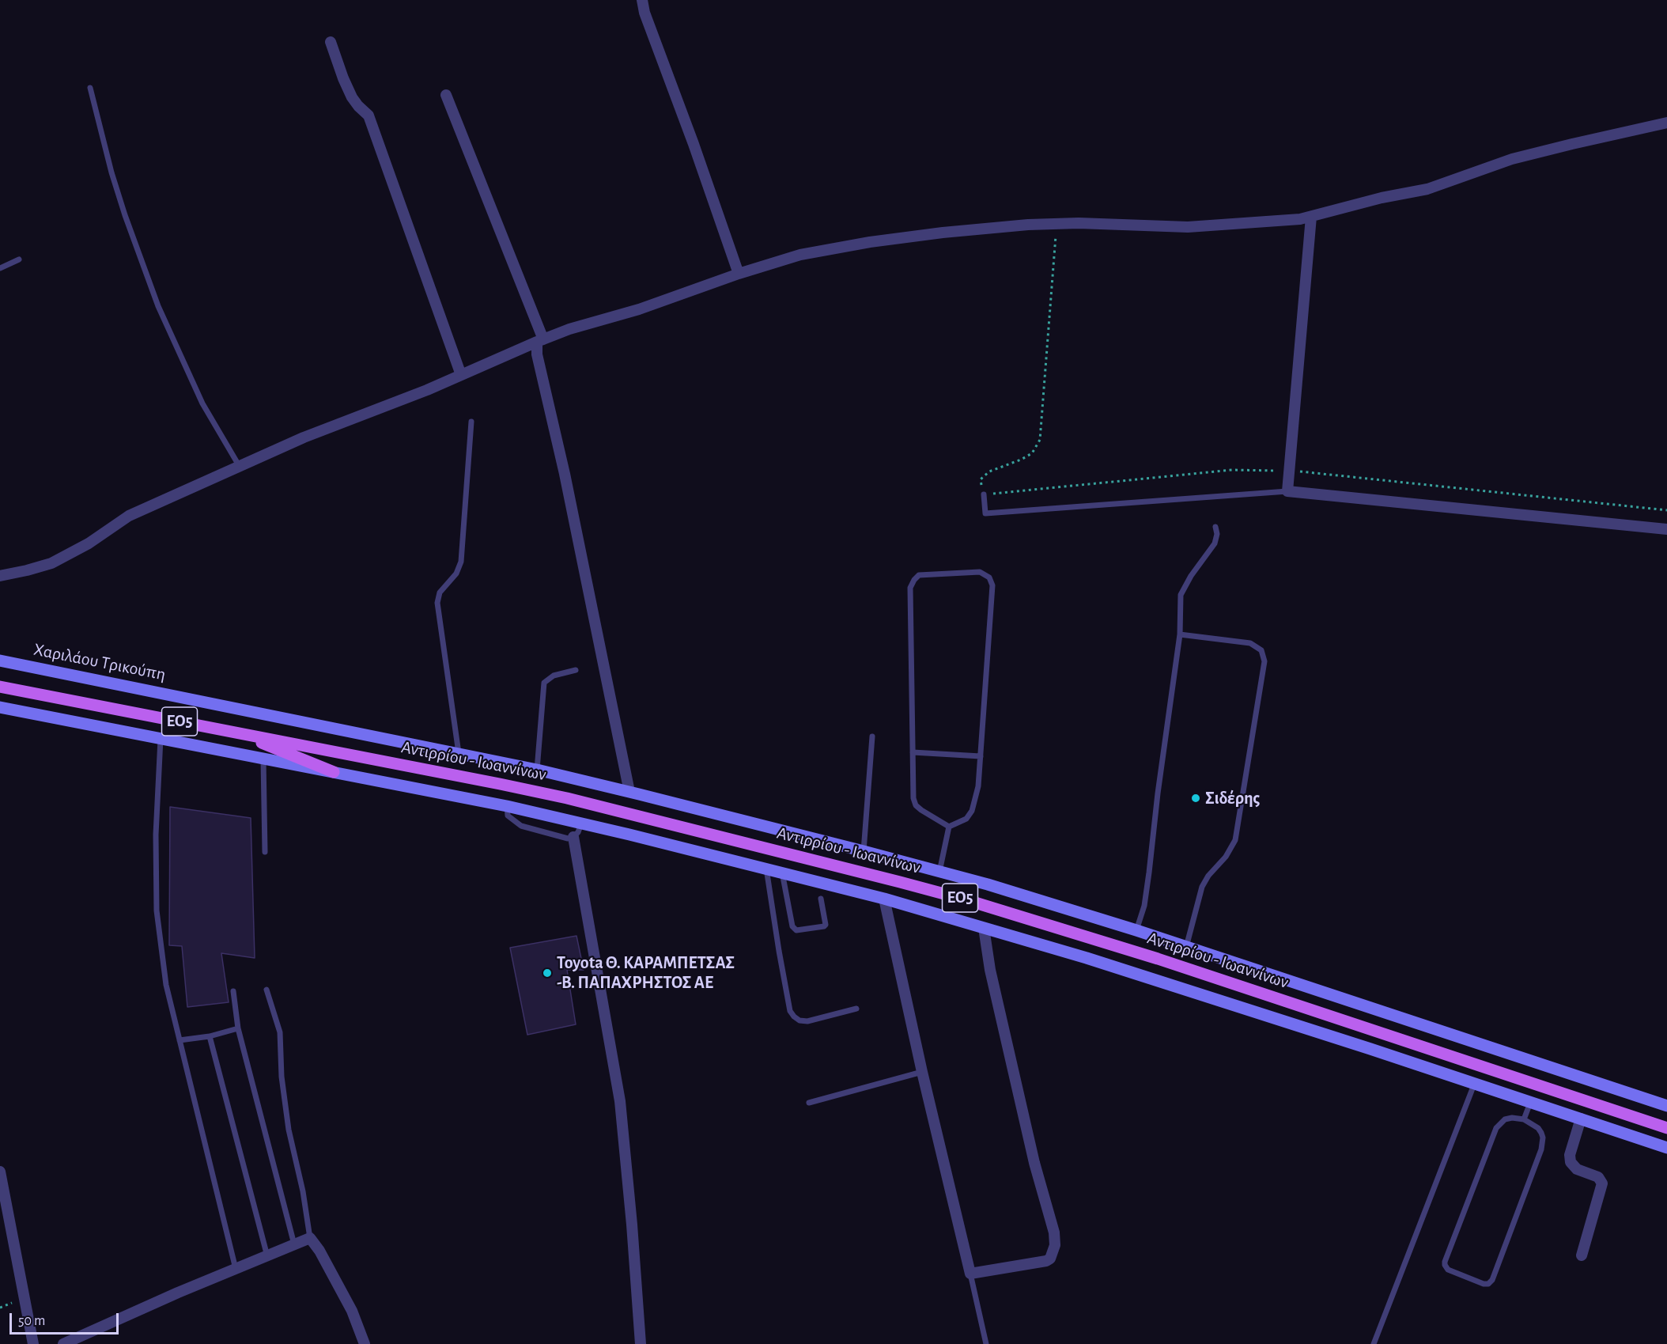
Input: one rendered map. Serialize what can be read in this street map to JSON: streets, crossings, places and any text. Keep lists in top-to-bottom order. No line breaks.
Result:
{"streets":{"main road":["ΕΟ5","Αντιρρίου - Ιωαννίνων"],"street":["Χαριλάου Τρικούπη"]},"places":["Σιδέρης","Toyota Θ. ΚΑΡΑΜΠΕΤΣΑΣ -Β. ΠΑΠΑΧΡΗΣΤΟΣ ΑΕ"],"scale_bar":"50 m"}
